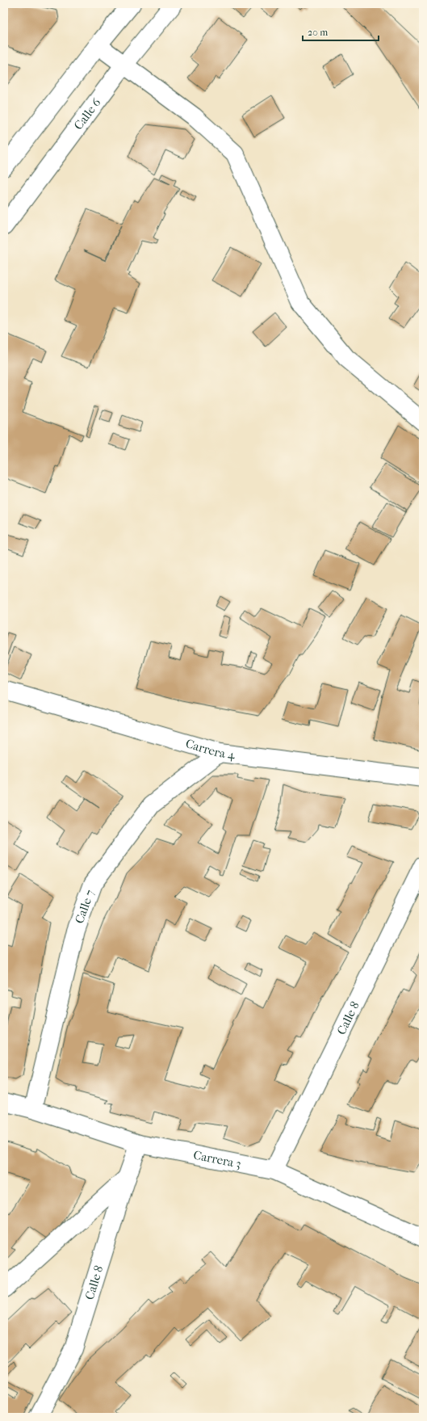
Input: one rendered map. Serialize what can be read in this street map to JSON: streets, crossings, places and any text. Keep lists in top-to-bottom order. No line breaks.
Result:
{"streets":{"street":["Calle 6","Carrera 4","Calle 7","Calle 8","Carrera 3"]},"crossings":[["Carrera 4","Calle 7"],["Calle 7","Carrera 3"],["Calle 8","Carrera 3"]],"scale_bar":"20 m"}
